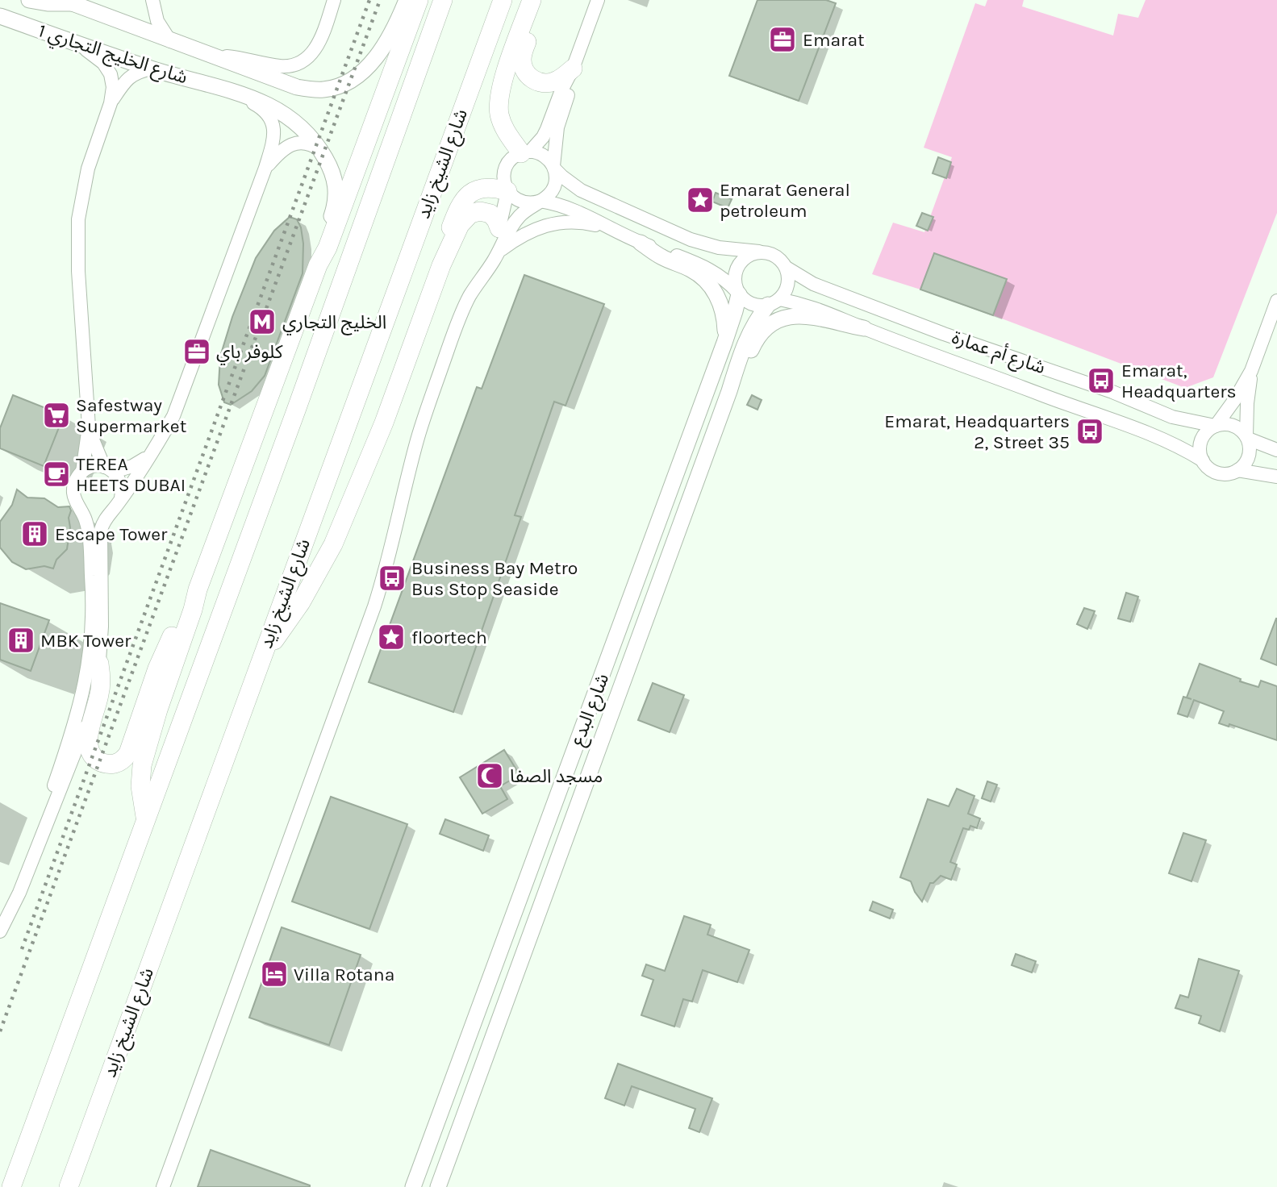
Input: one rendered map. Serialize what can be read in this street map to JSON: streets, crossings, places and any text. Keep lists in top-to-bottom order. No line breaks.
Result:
{"streets":{"highway":["شارع الشيخ زايد"],"main road":["شارع الخليج التجاري 1","شارع البدع"],"street":["شارع أم عمارة"]},"crossings":[["شارع أم عمارة","شارع البدع"]],"places":{"office":["Emarat","كلوفر باي"],"place":["Emarat General petroleum","floortech"],"metro station":["الخليج التجاري"],"bus stop":["Emarat, Headquarters","Emarat, Headquarters 2, Street 35","Business Bay Metro Bus Stop Seaside"],"supermarket":["Safestway Supermarket"],"cafe":["TEREA HEETS DUBAI"],"building":["Escape Tower","MBK Tower"],"mosque":["مسجد الصفا"],"hotel":["Villa Rotana"]}}
